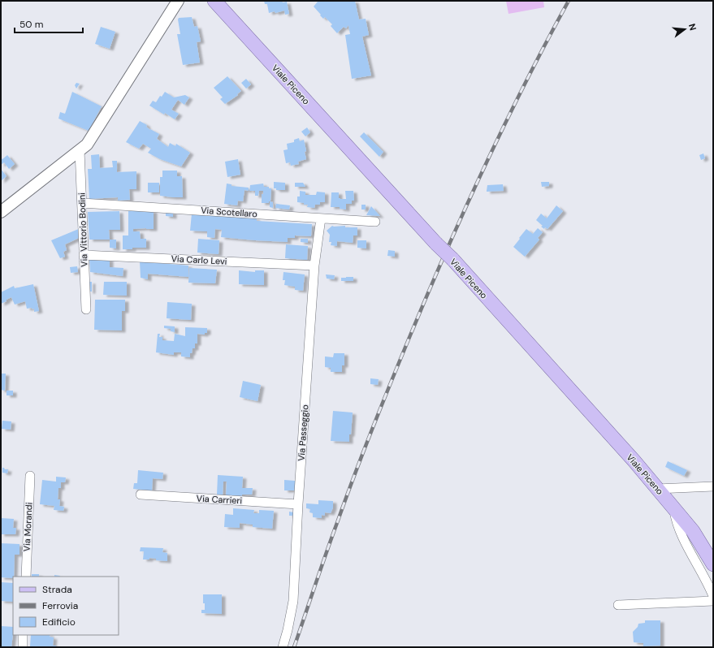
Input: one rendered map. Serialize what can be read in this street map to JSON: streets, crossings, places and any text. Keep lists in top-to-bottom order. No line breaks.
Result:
{"streets":{"main road":["Viale Piceno"],"street":["Via Scotellaro","Via Vittorio Bodini","Via Carlo Levi","Via Passeggio","Via Carrieri","Via Morandi"]},"crossings":[["Via Scotellaro","Via Vittorio Bodini"],["Via Scotellaro","Via Passeggio"],["Via Vittorio Bodini","Via Carlo Levi"],["Via Carlo Levi","Via Passeggio"],["Via Passeggio","Via Carrieri"]],"legend":["Strada","Ferrovia","Edificio"],"scale_bar":"50 m","north":"right"}
